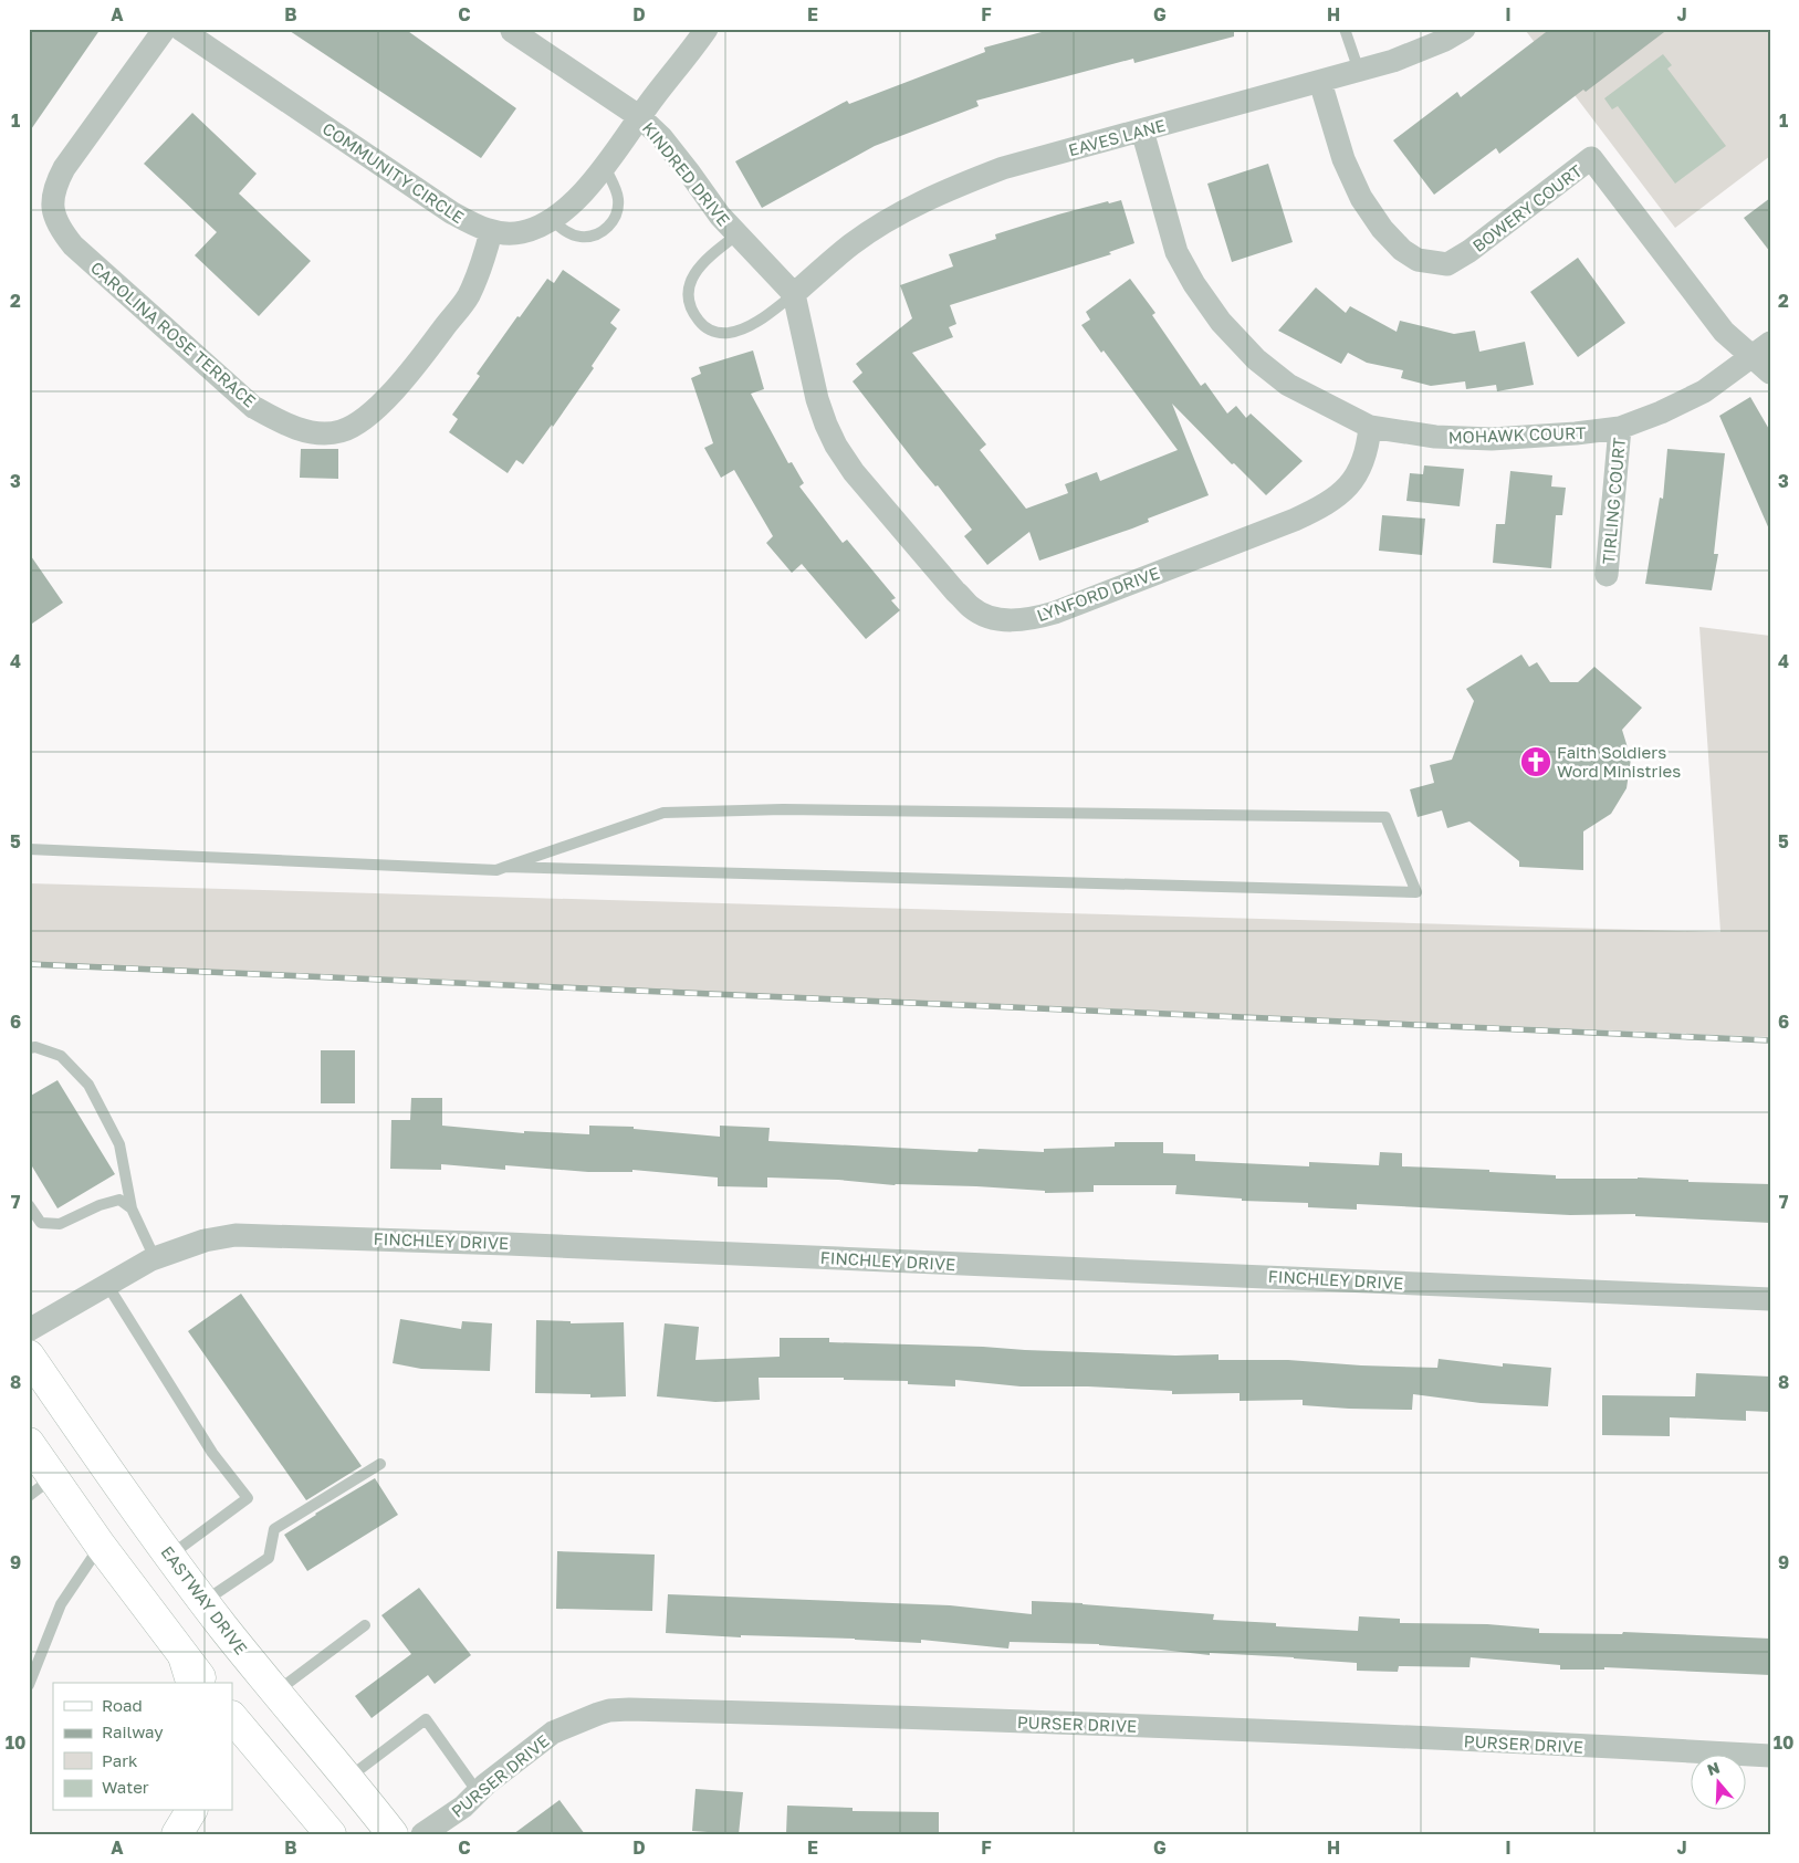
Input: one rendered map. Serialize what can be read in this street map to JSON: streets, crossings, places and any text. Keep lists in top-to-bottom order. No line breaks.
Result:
{"streets":{"main road":["EASTWAY DRIVE"],"street":["EAVES LANE","COMMUNITY CIRCLE","KINDRED DRIVE","BOWERY COURT","CAROLINA ROSE TERRACE","MOHAWK COURT","TIRLING COURT","LYNFORD DRIVE","FINCHLEY DRIVE","PURSER DRIVE"]},"crossings":[["EAVES LANE","KINDRED DRIVE"],["EAVES LANE","BOWERY COURT"],["EAVES LANE","MOHAWK COURT"],["EAVES LANE","LYNFORD DRIVE"],["COMMUNITY CIRCLE","KINDRED DRIVE"],["COMMUNITY CIRCLE","CAROLINA ROSE TERRACE"],["KINDRED DRIVE","LYNFORD DRIVE"],["BOWERY COURT","MOHAWK COURT"],["MOHAWK COURT","TIRLING COURT"],["MOHAWK COURT","LYNFORD DRIVE"]],"places":{"church":["Faith Soldiers Word Ministries"]},"legend":["Road","Railway","Park","Water"],"north":"top","grid":{"columns":["A","B","C","D","E","F","G","H","I","J"],"rows":["1","2","3","4","5","6","7","8","9","10"]}}
